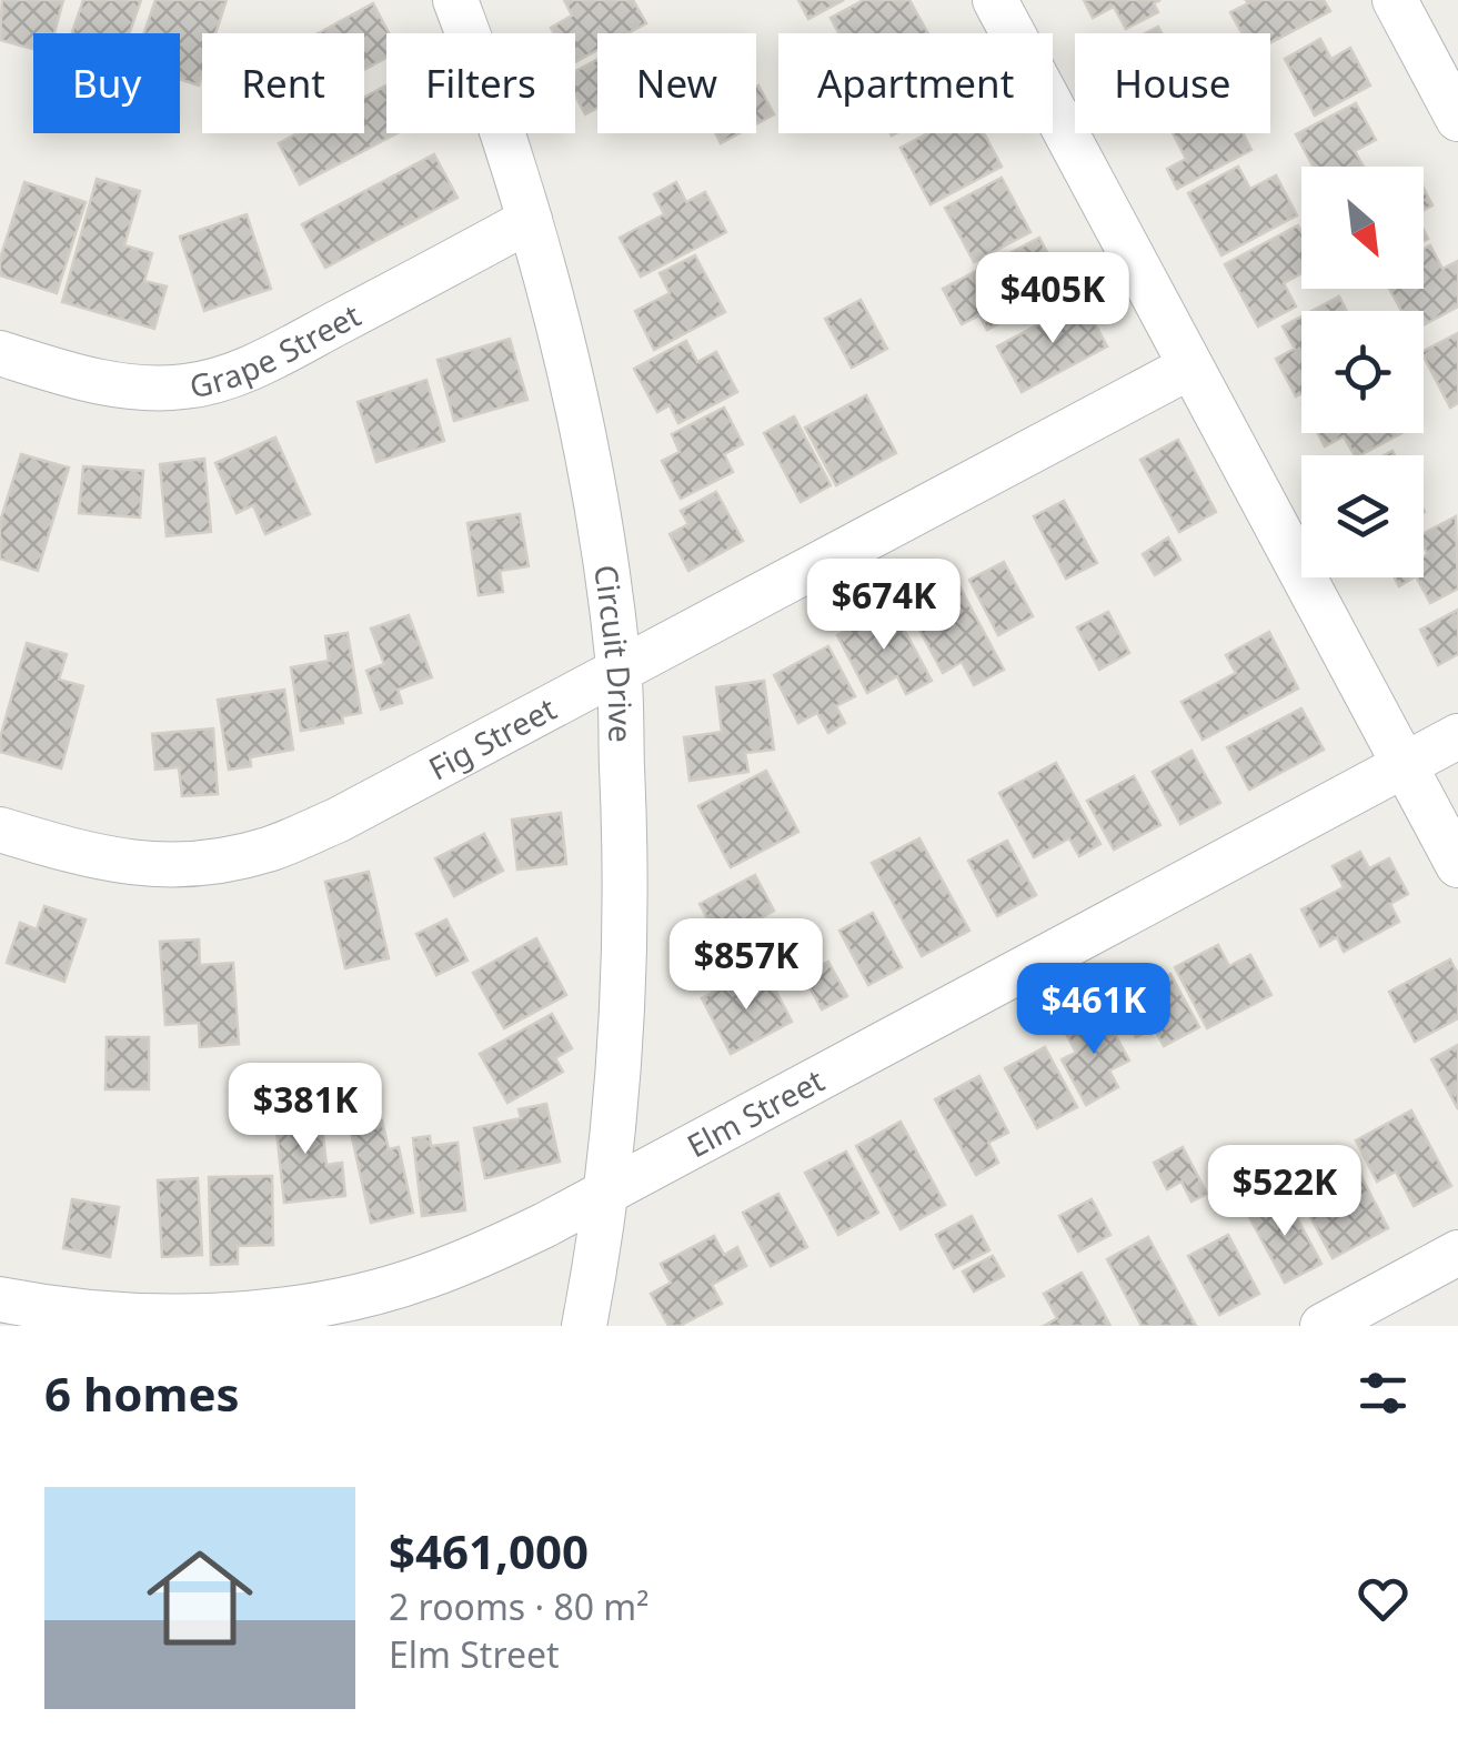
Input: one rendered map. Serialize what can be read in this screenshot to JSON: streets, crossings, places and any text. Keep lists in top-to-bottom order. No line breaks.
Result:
{"streets":{"street":["Grape Street","Circuit Drive","Fig Street","Elm Street"]},"crossings":[["Grape Street","Circuit Drive"],["Circuit Drive","Fig Street"],["Circuit Drive","Elm Street"]],"north":"bottom right","page":{"chip":["Buy","Rent","Filters","New","Apartment","House"],"price":["$405K","$674K","$857K","$461K","$381K","$522K"],"heading":"6 homes","list":[{"name":"$461,000","note":"2 rooms · 80 m² · Elm Street"}]}}
